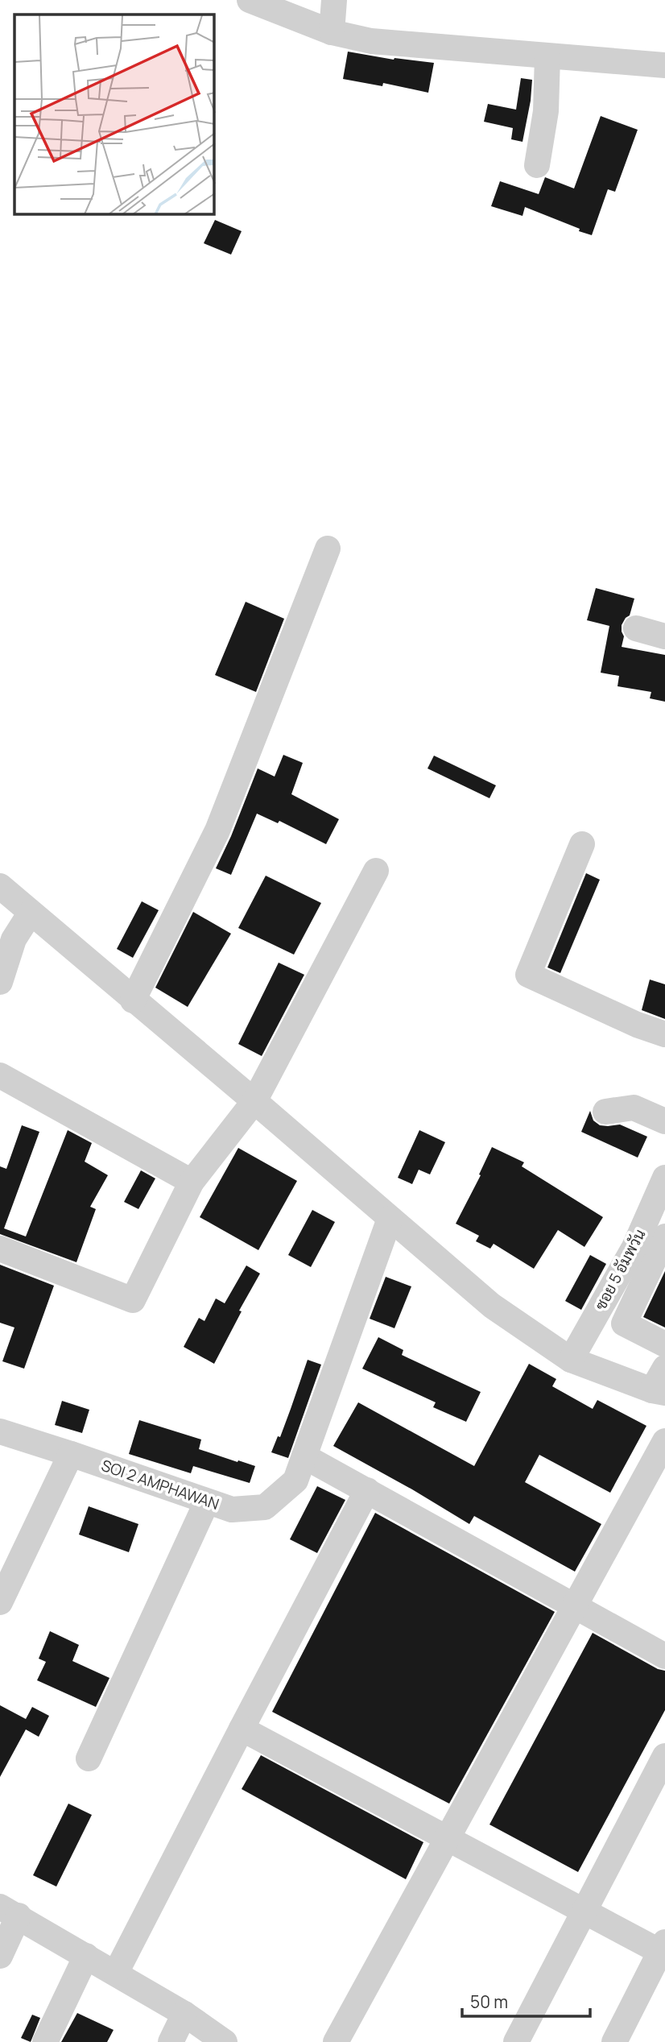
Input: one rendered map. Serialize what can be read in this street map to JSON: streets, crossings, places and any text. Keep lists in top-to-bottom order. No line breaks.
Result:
{"streets":{"street":["ซอย 5 อัมพวัน","SOI 2 AMPHAWAN"]},"scale_bar":"50 m"}
